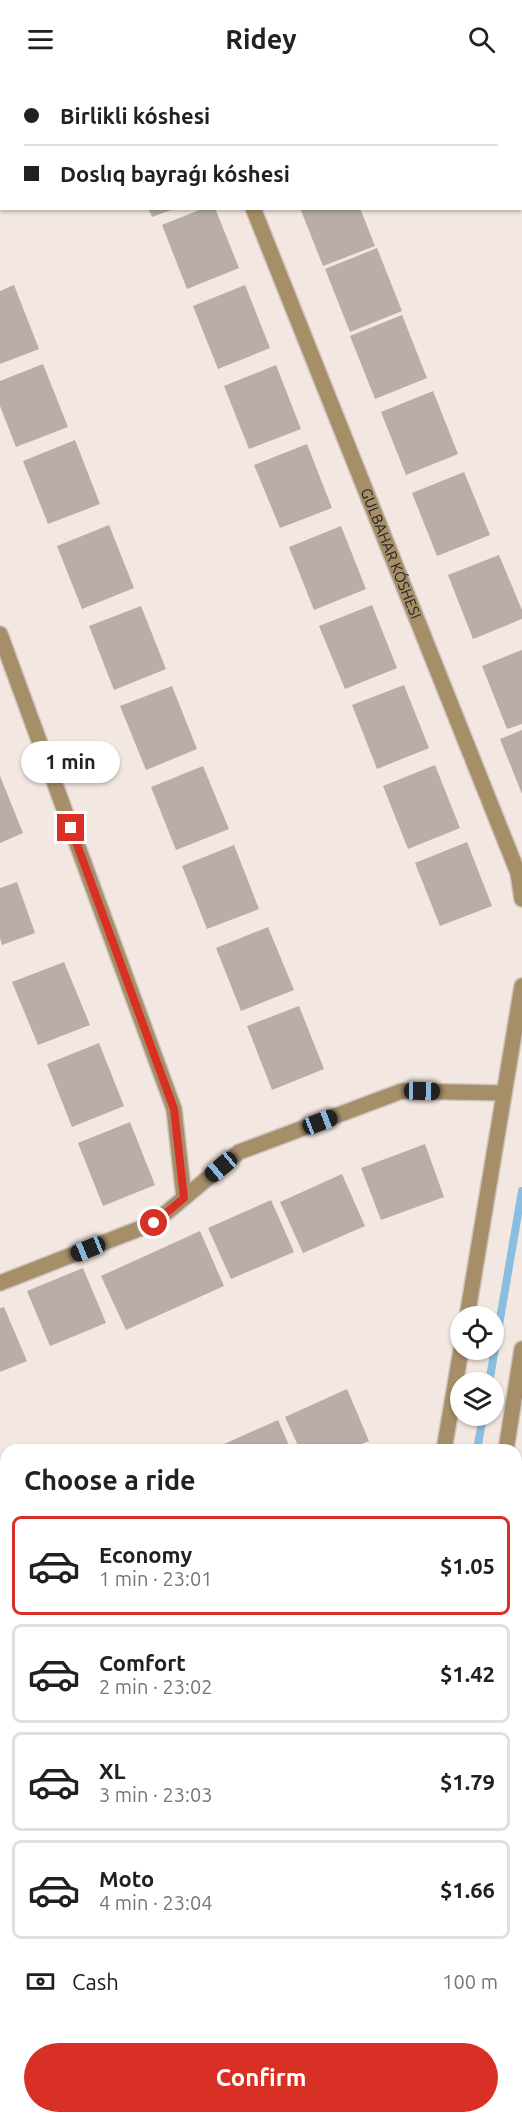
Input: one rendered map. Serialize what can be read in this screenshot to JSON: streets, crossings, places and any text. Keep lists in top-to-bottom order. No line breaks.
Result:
{"streets":{"street":["GULBAHAR KÓSHESI"]},"page":{"header":"Ridey","banner":["Birlikli kóshesi","Doslıq bayraǵı kóshesi"],"bubble":"1 min","heading":"Choose a ride","list":[{"name":"Economy","note":"1 min · 23:01","value":"$1.05"},{"name":"Comfort","note":"2 min · 23:02","value":"$1.42"},{"name":"XL","note":"3 min · 23:03","value":"$1.79"},{"name":"Moto","note":"4 min · 23:04","value":"$1.66"}],"pay":["Cash","100 m"],"buttons":"Confirm"}}
